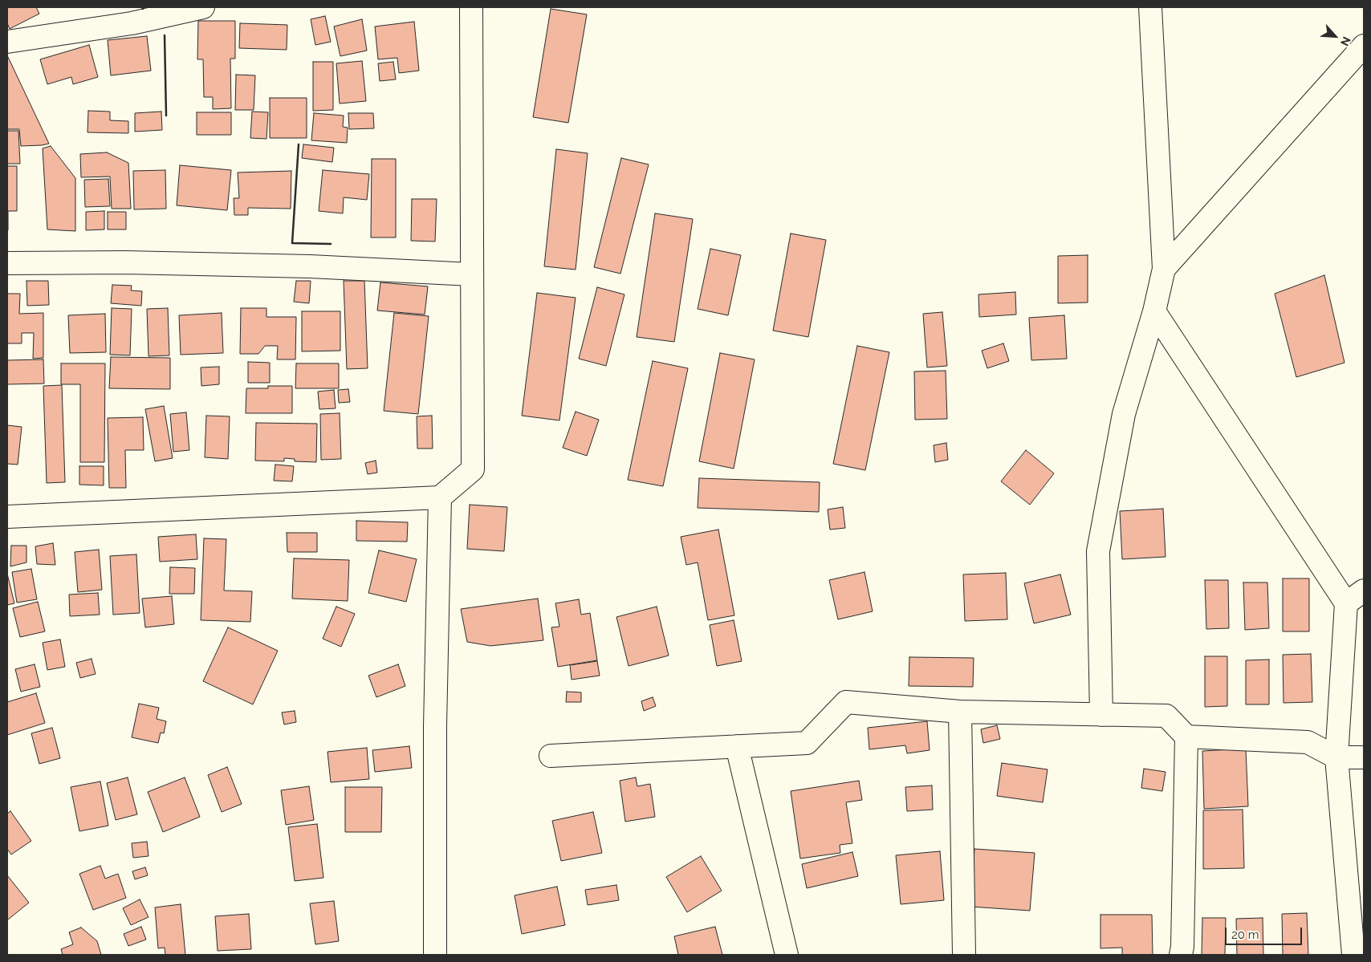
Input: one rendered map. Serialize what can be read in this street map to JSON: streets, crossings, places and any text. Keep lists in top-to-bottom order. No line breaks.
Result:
{"scale_bar":"20 m","north":"bottom right"}
